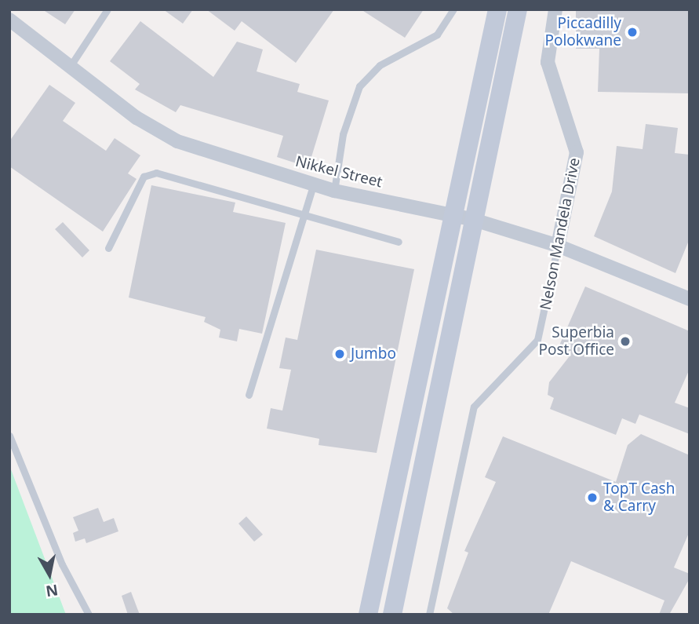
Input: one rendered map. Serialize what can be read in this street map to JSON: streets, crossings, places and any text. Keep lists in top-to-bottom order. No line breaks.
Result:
{"streets":{"street":["Nikkel Street","Nelson Mandela Drive"]},"crossings":[["Nikkel Street","Nelson Mandela Drive"]],"places":["Piccadilly Polokwane","Superbia Post Office","Jumbo","TopT Cash & Carry"],"north":"bottom"}
